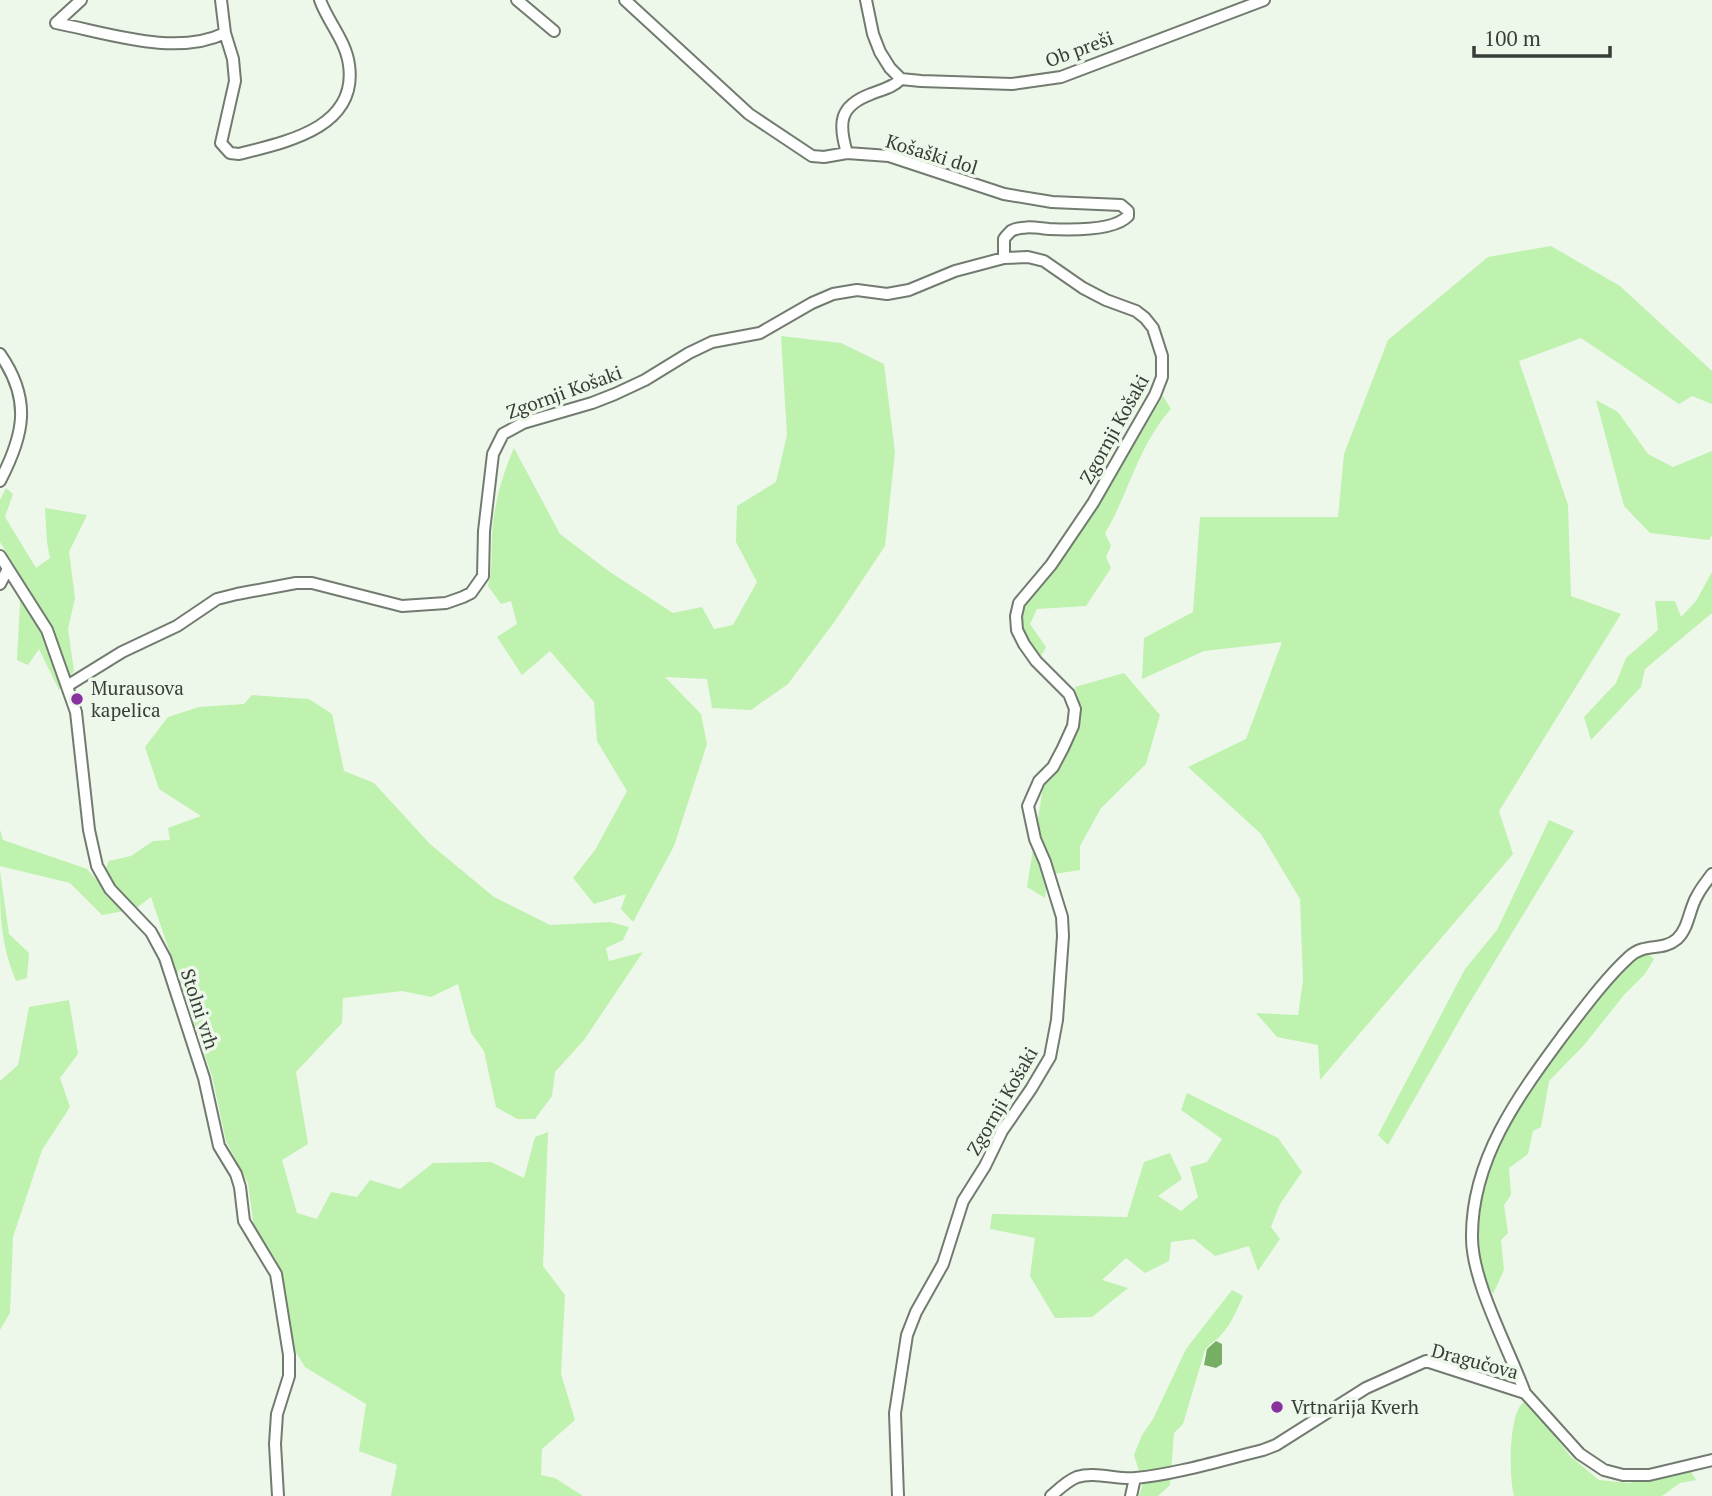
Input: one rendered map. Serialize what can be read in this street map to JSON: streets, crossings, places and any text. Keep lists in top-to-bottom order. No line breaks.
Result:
{"streets":{"street":["Ob preši","Košaški dol","Zgornji Košaki","Stolni vrh","Dragučova"]},"crossings":[["Košaški dol","Zgornji Košaki"],["Zgornji Košaki","Stolni vrh"]],"places":["Murausova kapelica","Vrtnarija Kverh"],"scale_bar":"100 m"}
